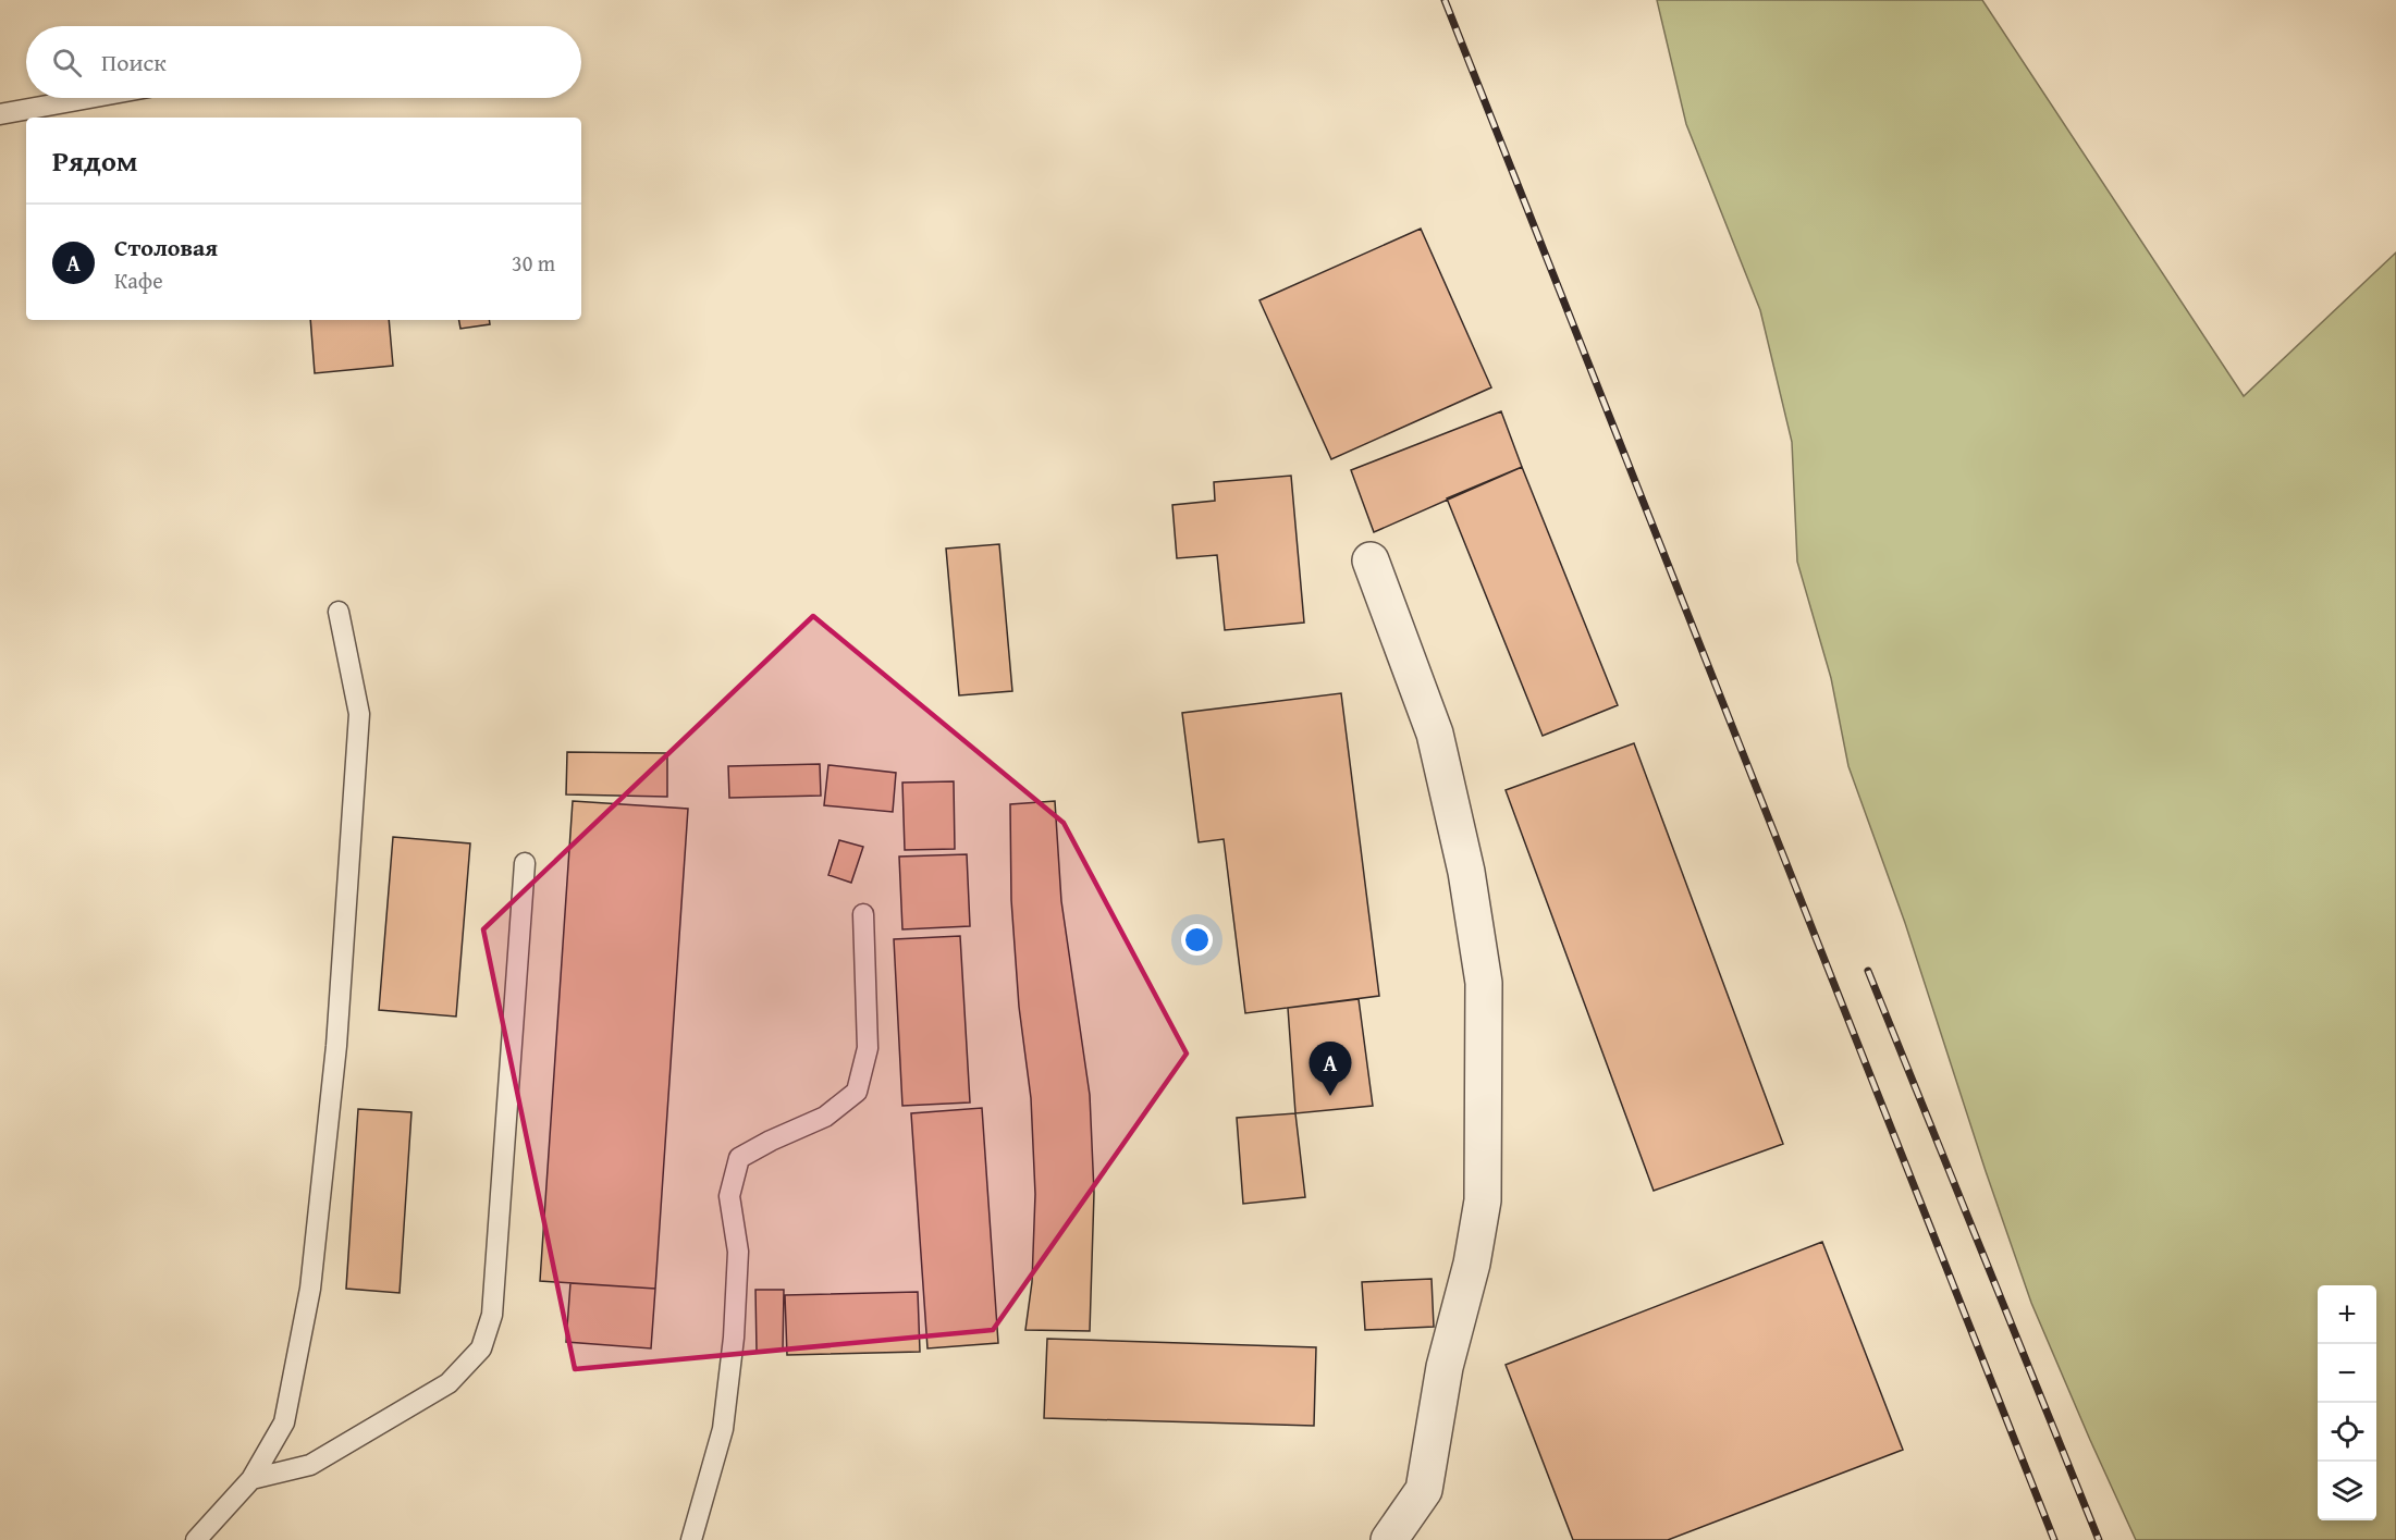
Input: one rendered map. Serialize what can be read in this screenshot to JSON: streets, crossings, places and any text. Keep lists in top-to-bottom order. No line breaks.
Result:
{"page":{"search":"Поиск","heading":"Рядом","list":[{"mark":"A","name":"Столовая","note":"Кафе","value":"30 m"}],"pins":"A","map_buttons":["+","−"]}}
